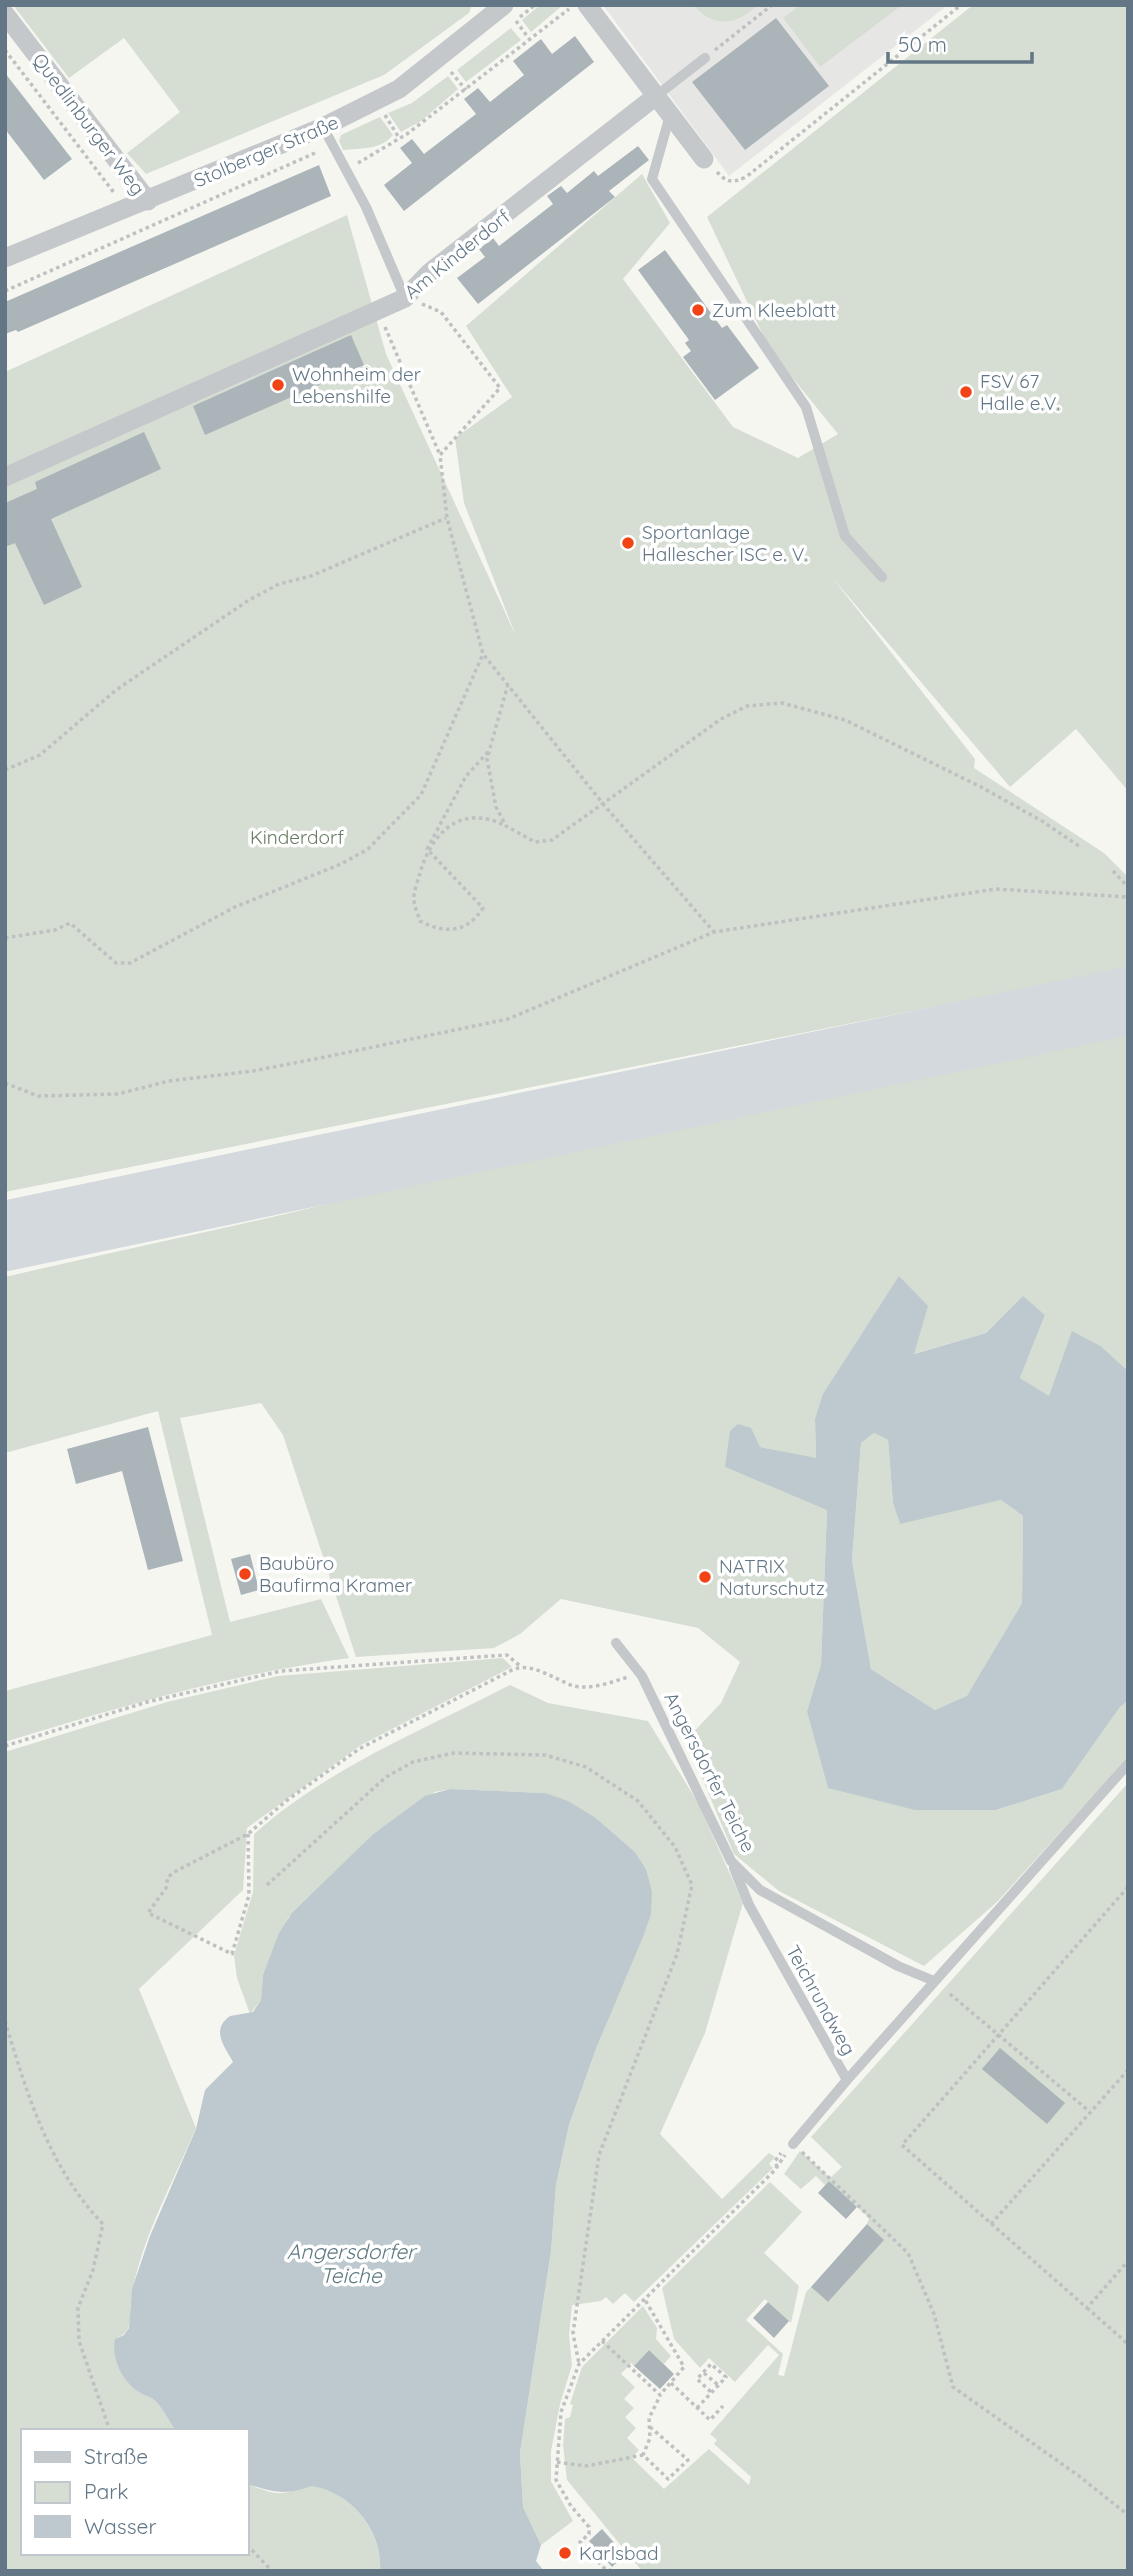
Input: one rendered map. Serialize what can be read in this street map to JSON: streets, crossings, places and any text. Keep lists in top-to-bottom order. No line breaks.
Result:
{"streets":{"street":["Quedlinburger Weg","Stolberger Straße","Am Kinderdorf"],"lane":["Angersdorfer Teiche","Teichrundweg"]},"crossings":[["Quedlinburger Weg","Stolberger Straße"],["Angersdorfer Teiche","Teichrundweg"]],"water":["Angersdorfer Teiche"],"parks":["Kinderdorf"],"places":["Zum Kleeblatt","Wohnheim der Lebenshilfe","FSV 67 Halle e.V.","Sportanlage Hallescher ISC e. V.","Baubüro Baufirma Kramer","NATRIX Naturschutz","Karlsbad"],"legend":["Straße","Park","Wasser"],"scale_bar":"50 m"}
